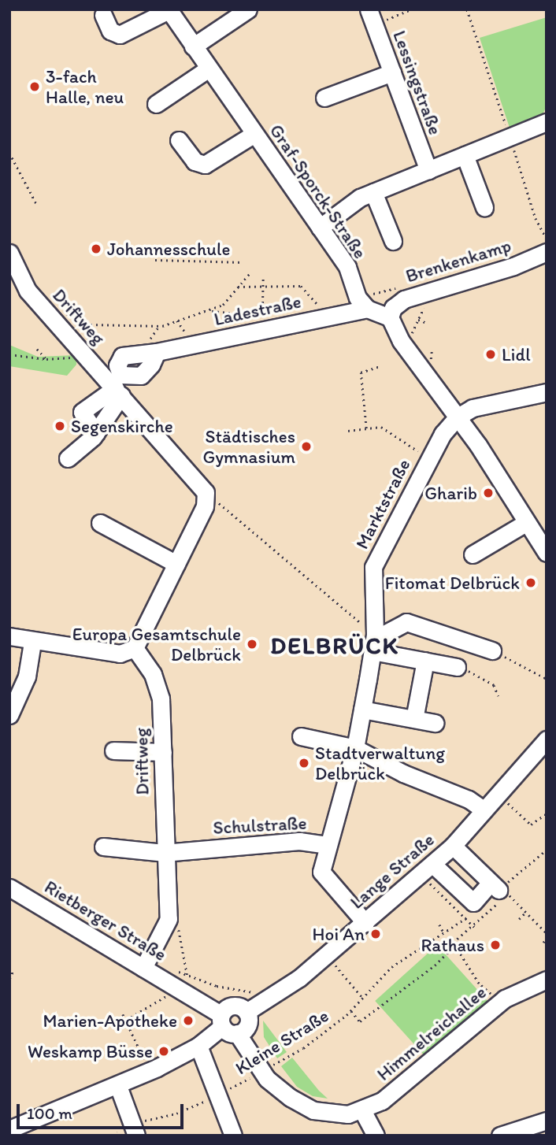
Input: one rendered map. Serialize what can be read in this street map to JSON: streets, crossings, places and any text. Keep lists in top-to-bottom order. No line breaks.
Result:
{"streets":{"street":["Lessingstraße","Graf-Sporck-Straße","Brenkenkamp","Ladestraße","Driftweg","Marktstraße","Schulstraße","Lange Straße","Rietberger Straße","Himmelreichallee"],"path":["Kleine Straße"]},"crossings":[["Graf-Sporck-Straße","Ladestraße"],["Ladestraße","Driftweg"],["Driftweg","Schulstraße"],["Marktstraße","Schulstraße"],["Schulstraße","Lange Straße"],["Lange Straße","Rietberger Straße"],["Lange Straße","Himmelreichallee"],["Rietberger Straße","Himmelreichallee"],["Himmelreichallee","Kleine Straße"]],"districts":["DELBRÜCK"],"places":["3-fach Halle, neu","Johannesschule","Lidl","Segenskirche","Städtisches Gymnasium","Gharib","Fitomat Delbrück","Europa Gesamtschule Delbrück","Stadtverwaltung Delbrück","Hoi An","Rathaus","Marien-Apotheke","Weskamp Büsse"],"scale_bar":"100 m"}
